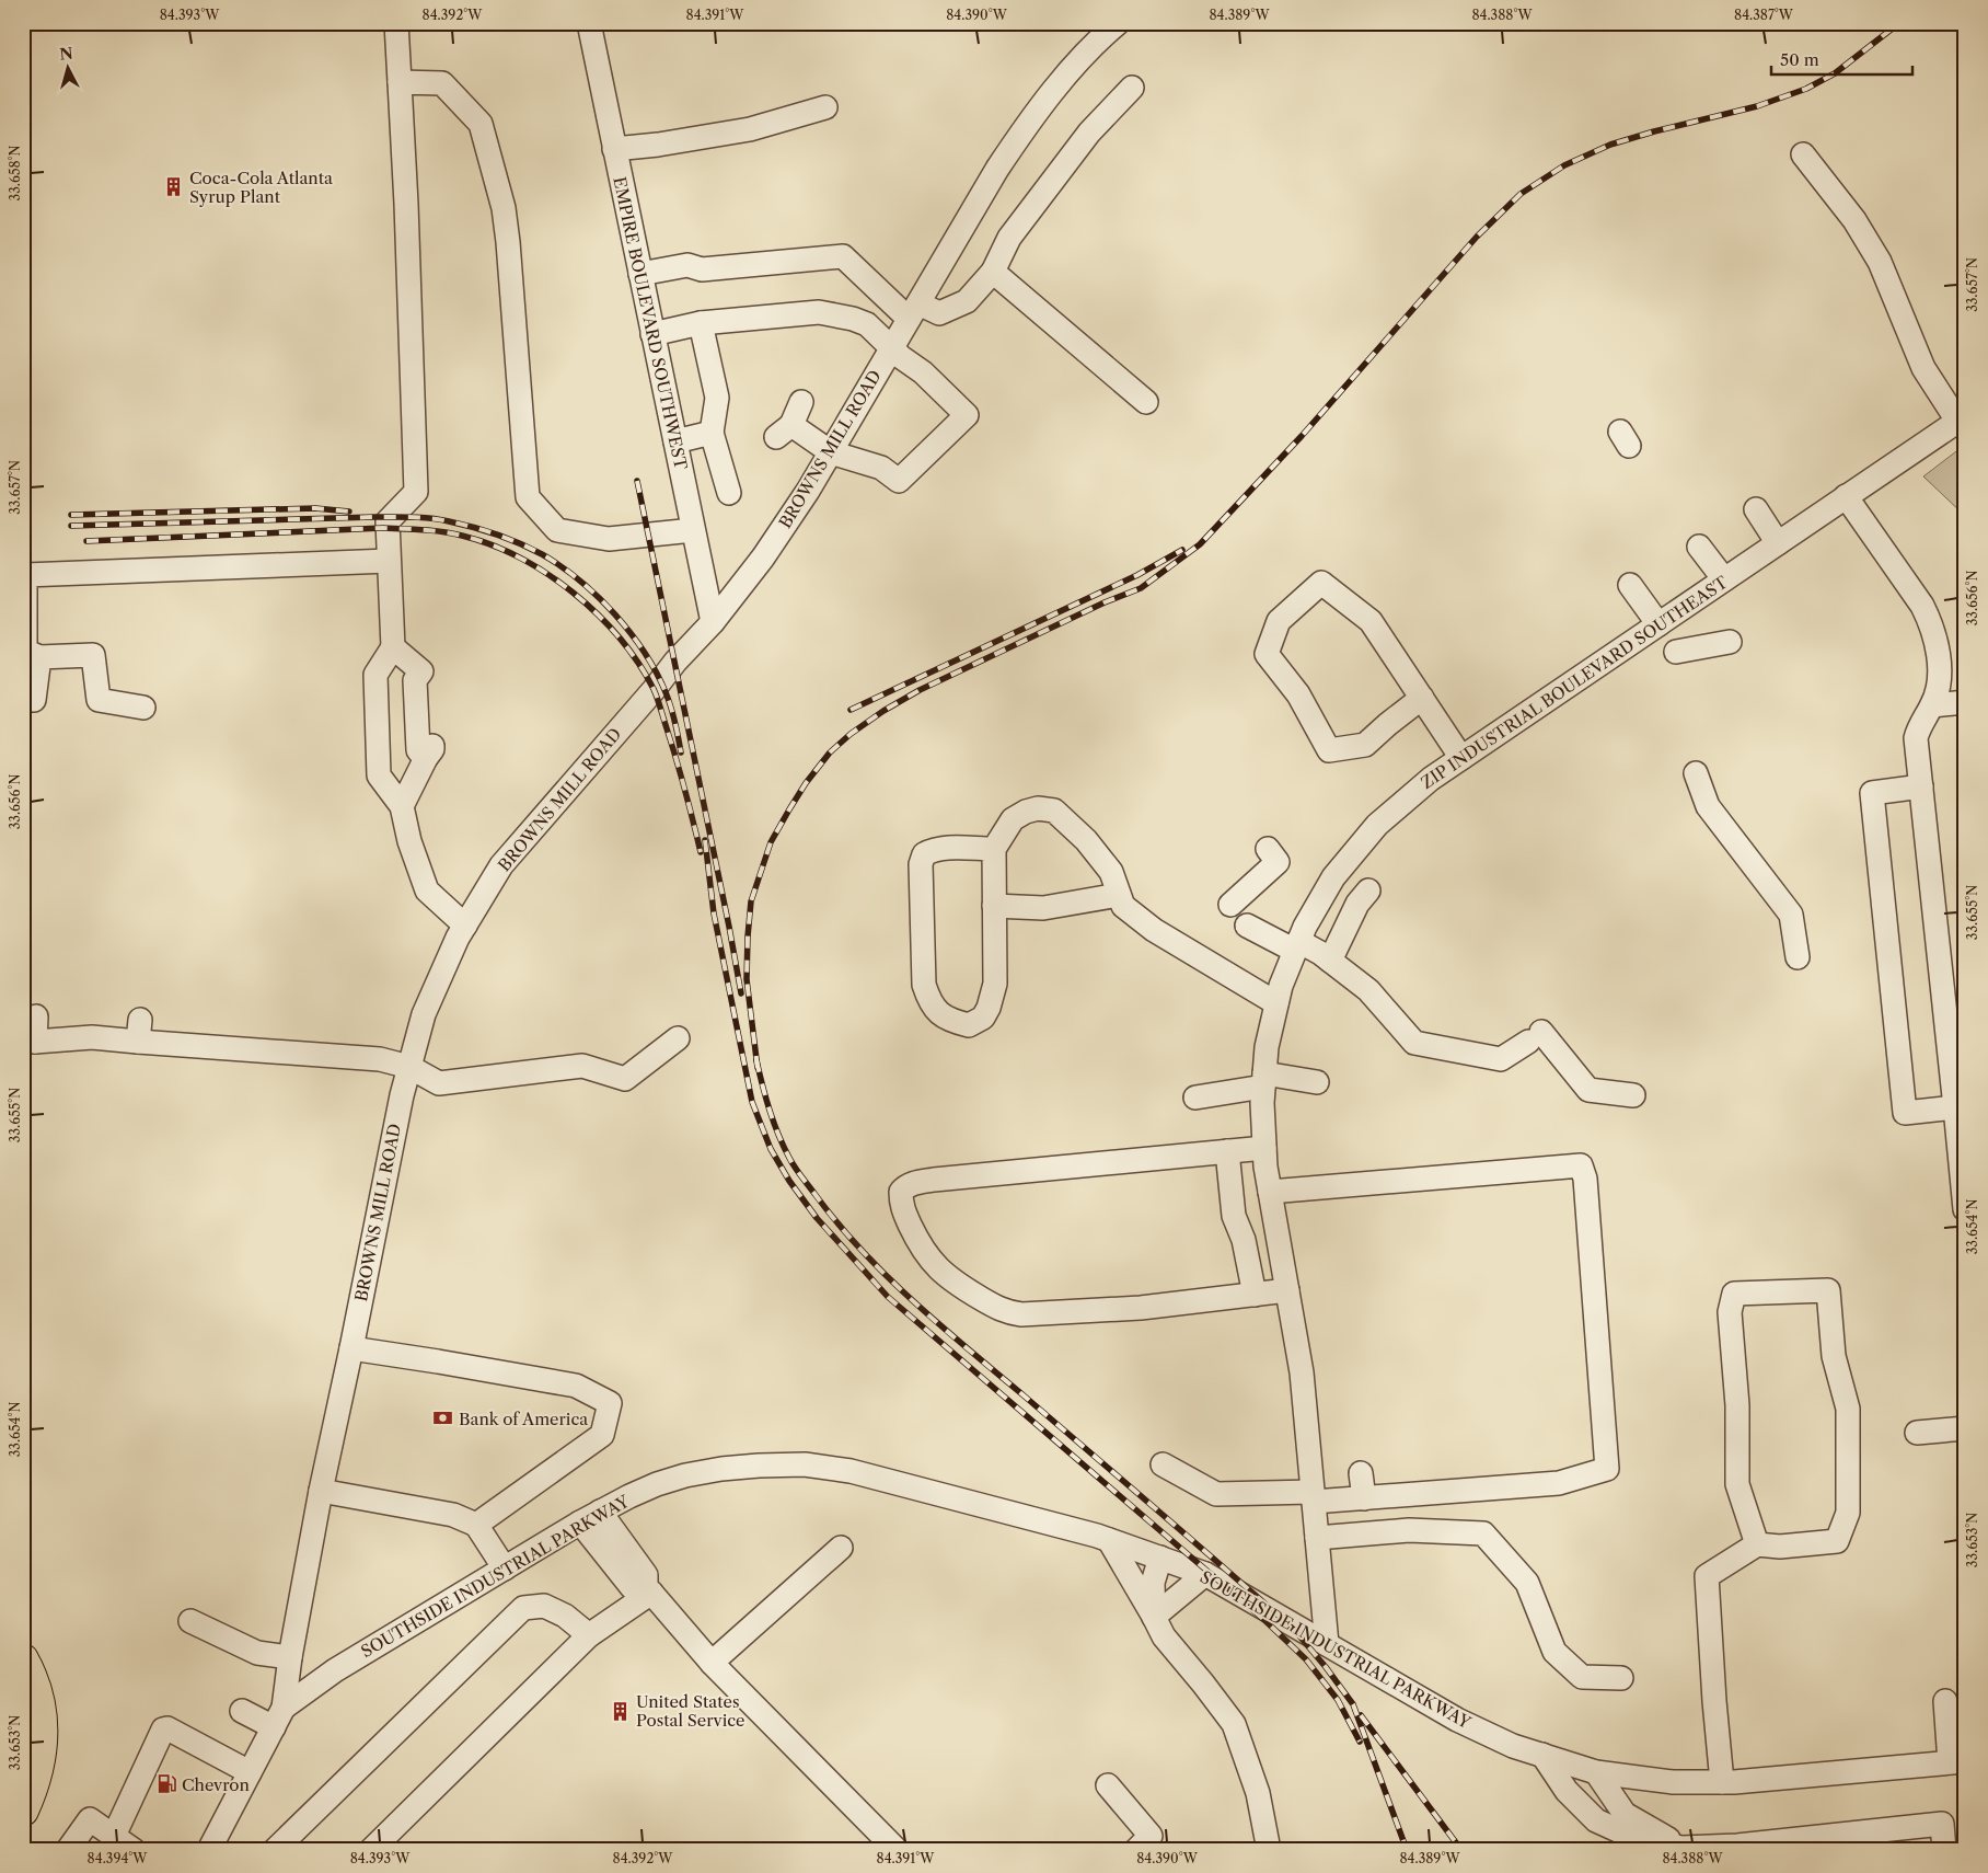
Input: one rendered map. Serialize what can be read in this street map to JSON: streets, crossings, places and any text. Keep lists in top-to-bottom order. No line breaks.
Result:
{"streets":{"street":["EMPIRE BOULEVARD SOUTHWEST","BROWNS MILL ROAD","ZIP INDUSTRIAL BOULEVARD SOUTHEAST","SOUTHSIDE INDUSTRIAL PARKWAY"]},"crossings":[["EMPIRE BOULEVARD SOUTHWEST","BROWNS MILL ROAD"],["BROWNS MILL ROAD","SOUTHSIDE INDUSTRIAL PARKWAY"],["ZIP INDUSTRIAL BOULEVARD SOUTHEAST","SOUTHSIDE INDUSTRIAL PARKWAY"]],"places":{"building":["Coca-Cola Atlanta Syrup Plant","United States Postal Service"],"bank":["Bank of America"],"fuel station":["Chevron"]},"scale_bar":"50 m","north":"top","coordinates":["84.393°W","84.392°W","84.391°W","84.390°W","84.389°W","84.388°W","84.387°W","33.658°N","33.657°N","33.656°N","33.655°N","33.654°N","33.653°N","84.394°W"]}
